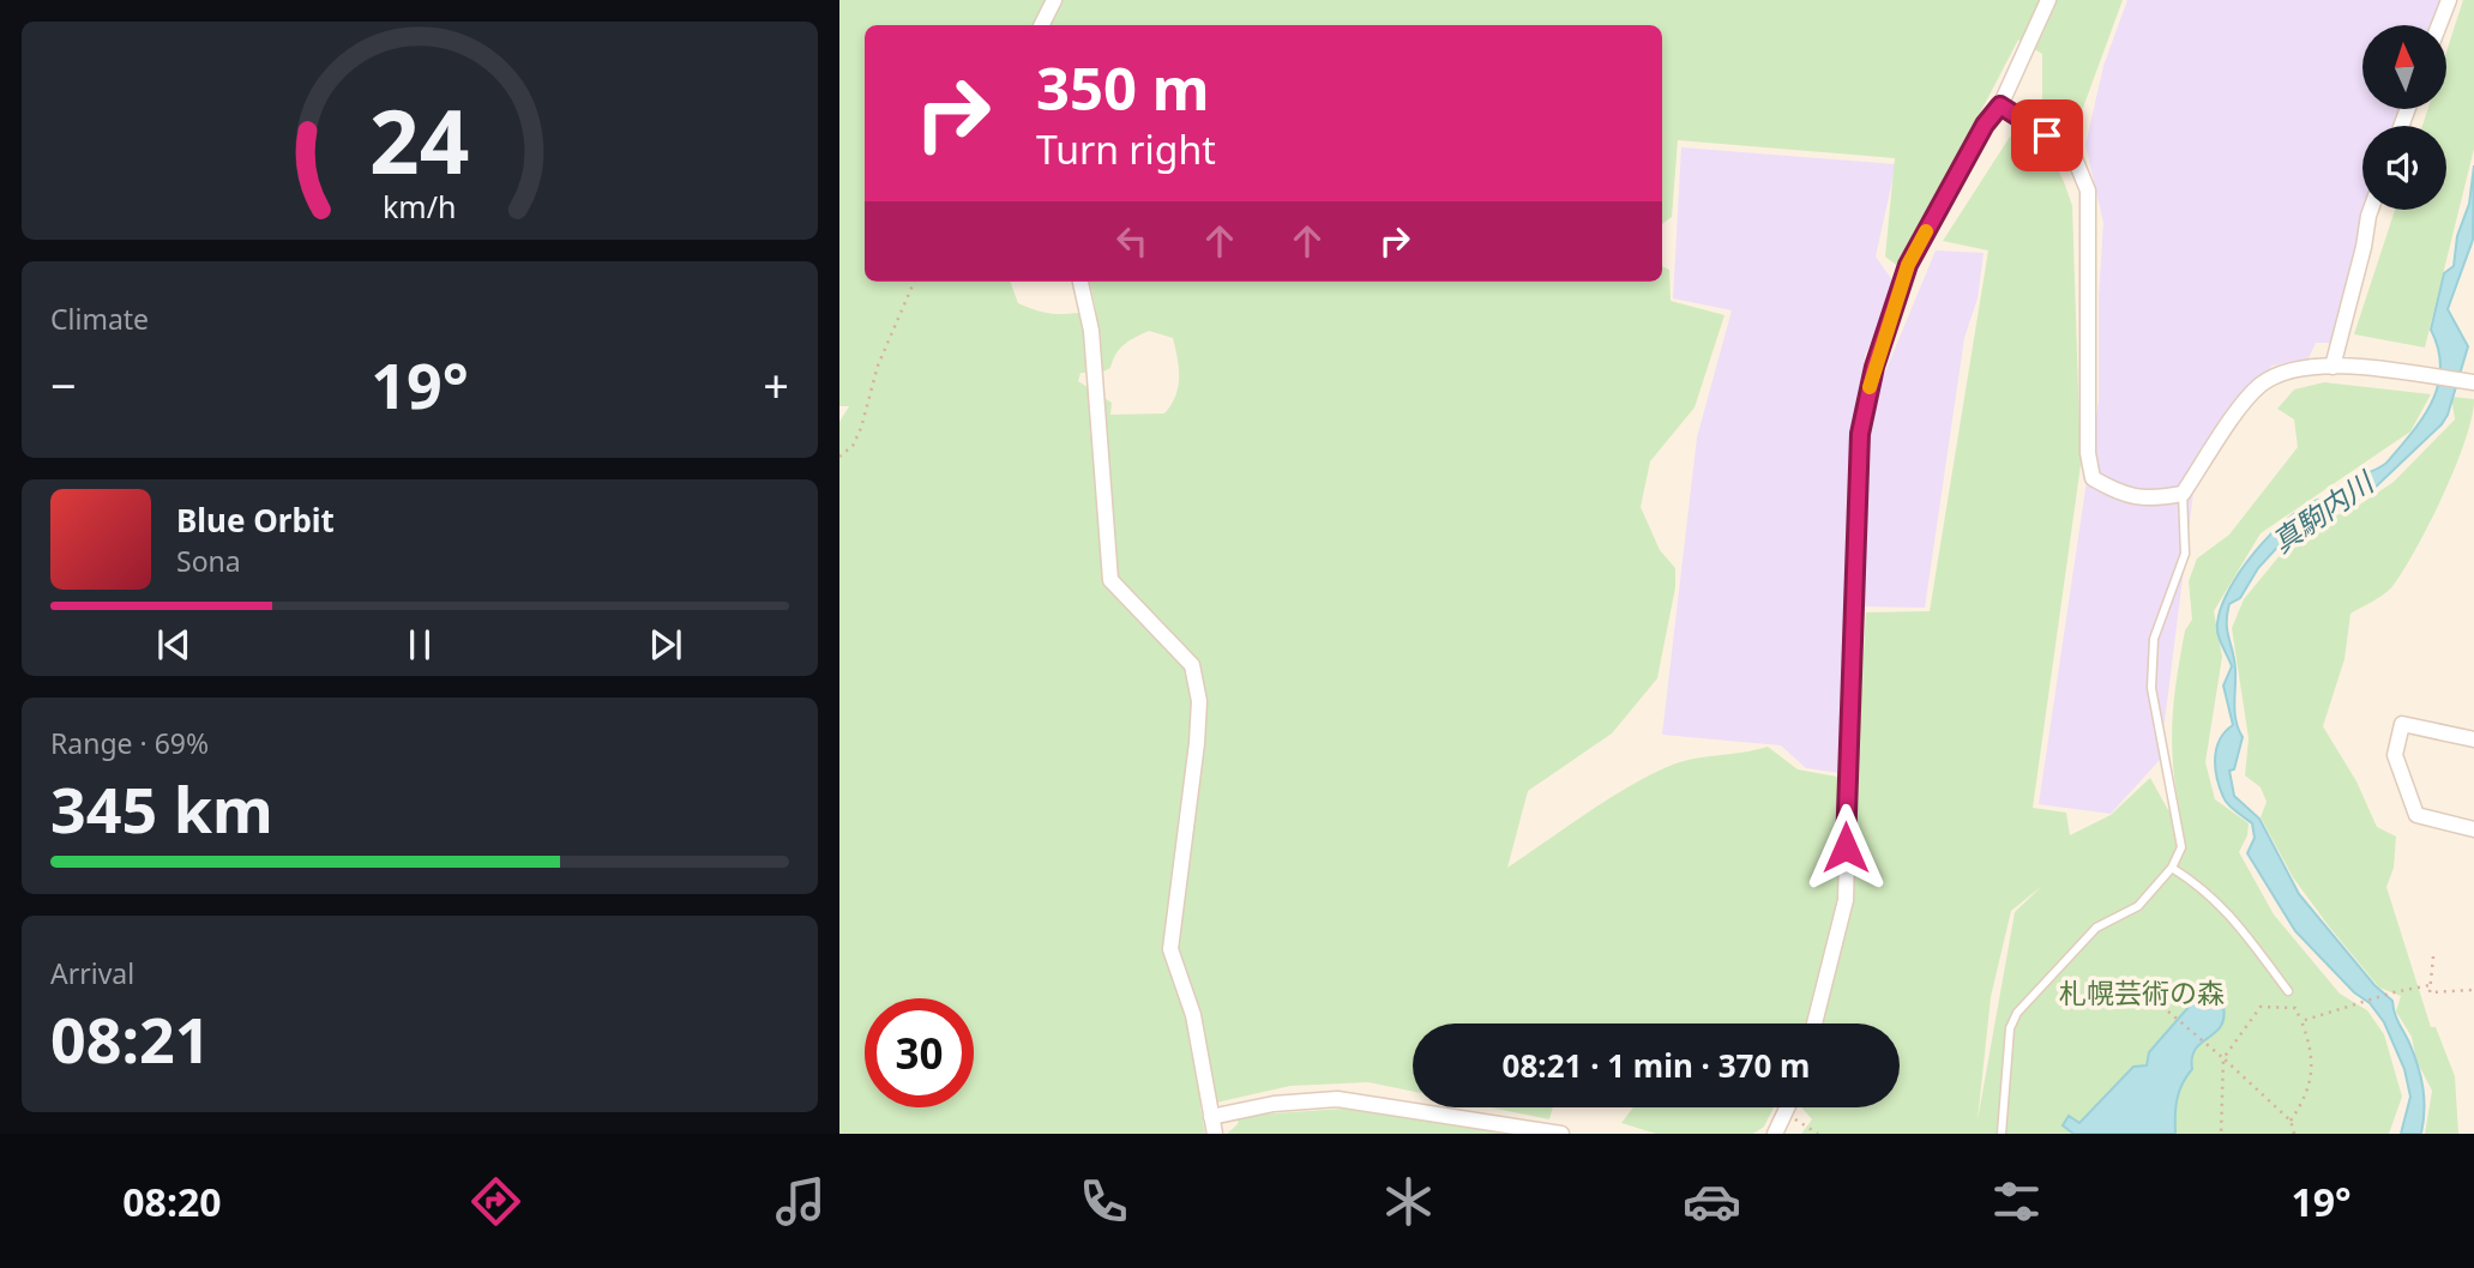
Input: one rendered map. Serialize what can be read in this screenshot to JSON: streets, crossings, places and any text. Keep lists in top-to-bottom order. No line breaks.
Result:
{"water":["真駒内川"],"parks":["札幌芸術の森"],"north":"top","page":{"turn":["350 m","Turn right"],"tile":["Climate",["Range · 69%","345 km"],["Arrival","08:21"]],"heat":["−","19°","+"],"song":["Blue Orbit","Sona"],"limit":"30","trip":"08:21 · 1 min · 370 m","tabs":["08:20","19°"],"gauge":["24","km/h"]}}
